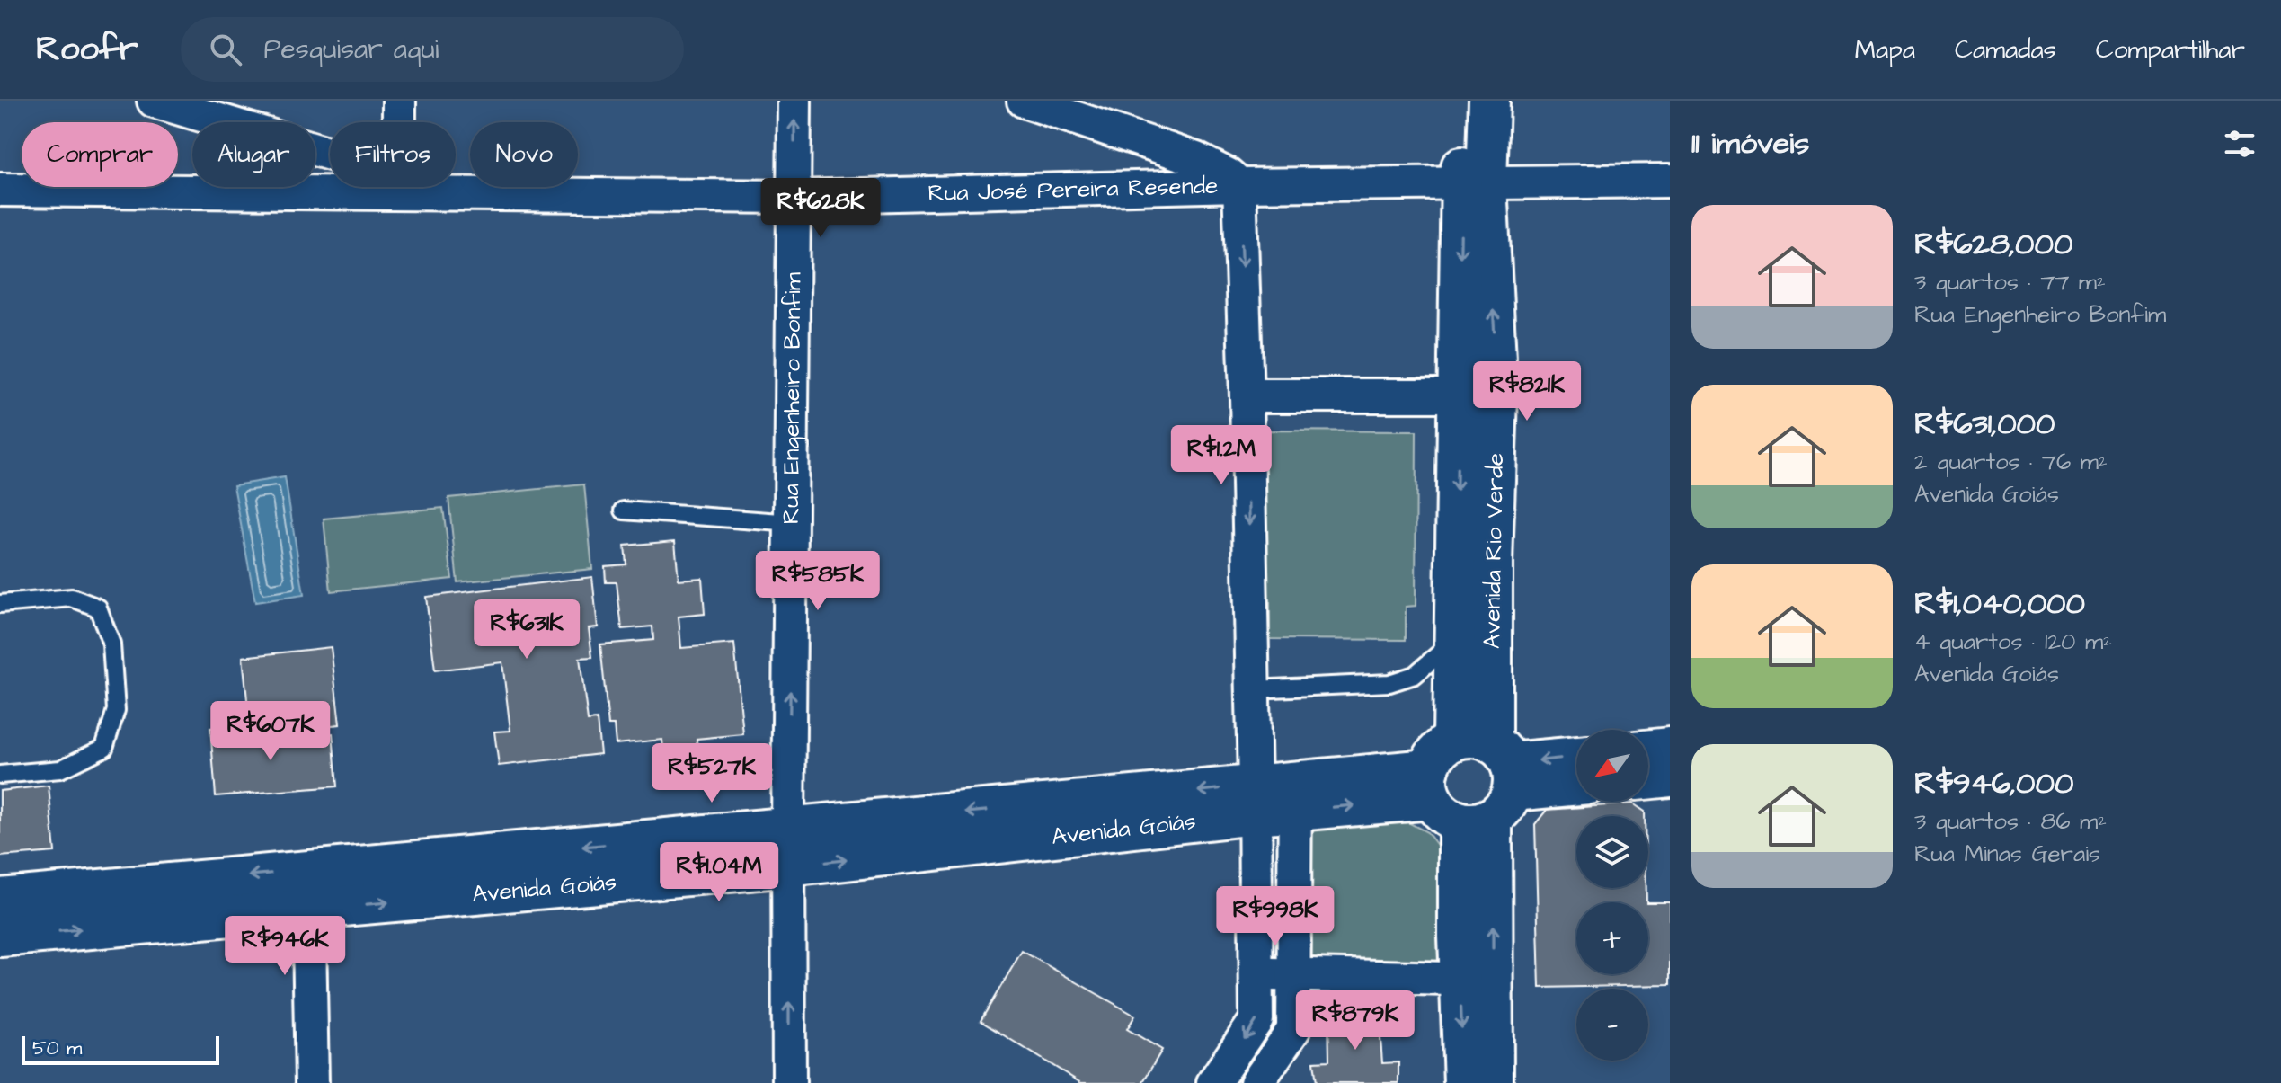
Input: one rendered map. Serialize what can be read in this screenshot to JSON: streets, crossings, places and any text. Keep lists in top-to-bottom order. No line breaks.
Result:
{"streets":{"main road":["Avenida Rio Verde","Avenida Goiás"],"street":["Rua José Pereira Resende","Rua Engenheiro Bonfim"]},"crossings":[["Rua José Pereira Resende","Rua Engenheiro Bonfim"],["Rua José Pereira Resende","Avenida Rio Verde"],["Rua Engenheiro Bonfim","Avenida Goiás"],["Avenida Rio Verde","Avenida Goiás"]],"one_way":["Rua Engenheiro Bonfim"],"scale_bar":"50 m","north":"bottom left","page":{"header":"Roofr","search":"Pesquisar aqui","nav":["Mapa","Camadas","Compartilhar"],"heading":"11 imóveis","chip":["Comprar","Alugar","Filtros","Novo"],"price":["R$628K","R$821K","R$1.2M","R$585K","R$631K","R$607K","R$527K","R$1.04M","R$998K","R$946K","R$879K"],"list":[{"name":"R$628,000","note":"3 quartos · 77 m² · Rua Engenheiro Bonfim"},{"name":"R$631,000","note":"2 quartos · 76 m² · Avenida Goiás"},{"name":"R$1,040,000","note":"4 quartos · 120 m² · Avenida Goiás"},{"name":"R$946,000","note":"3 quartos · 86 m² · Rua Minas Gerais"}],"map_buttons":["+","−"],"scale":"50 m"}}
